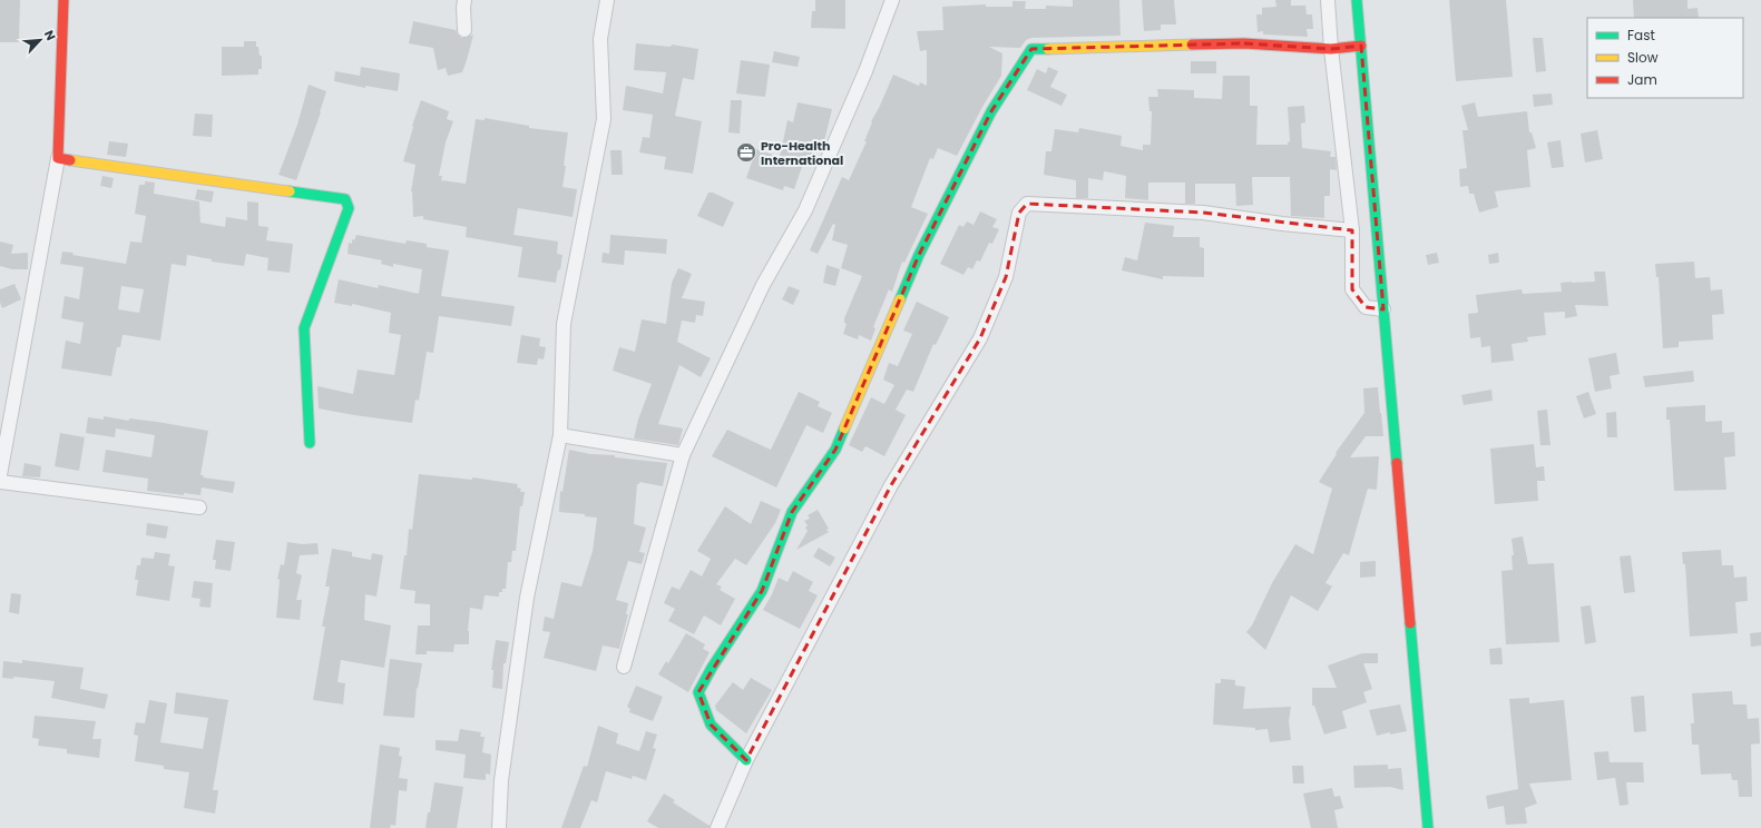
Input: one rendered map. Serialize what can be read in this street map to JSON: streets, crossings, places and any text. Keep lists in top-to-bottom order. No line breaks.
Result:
{"places":{"office":["Pro-Health International"]},"legend":["Fast","Slow","Jam"],"north":"top right"}
